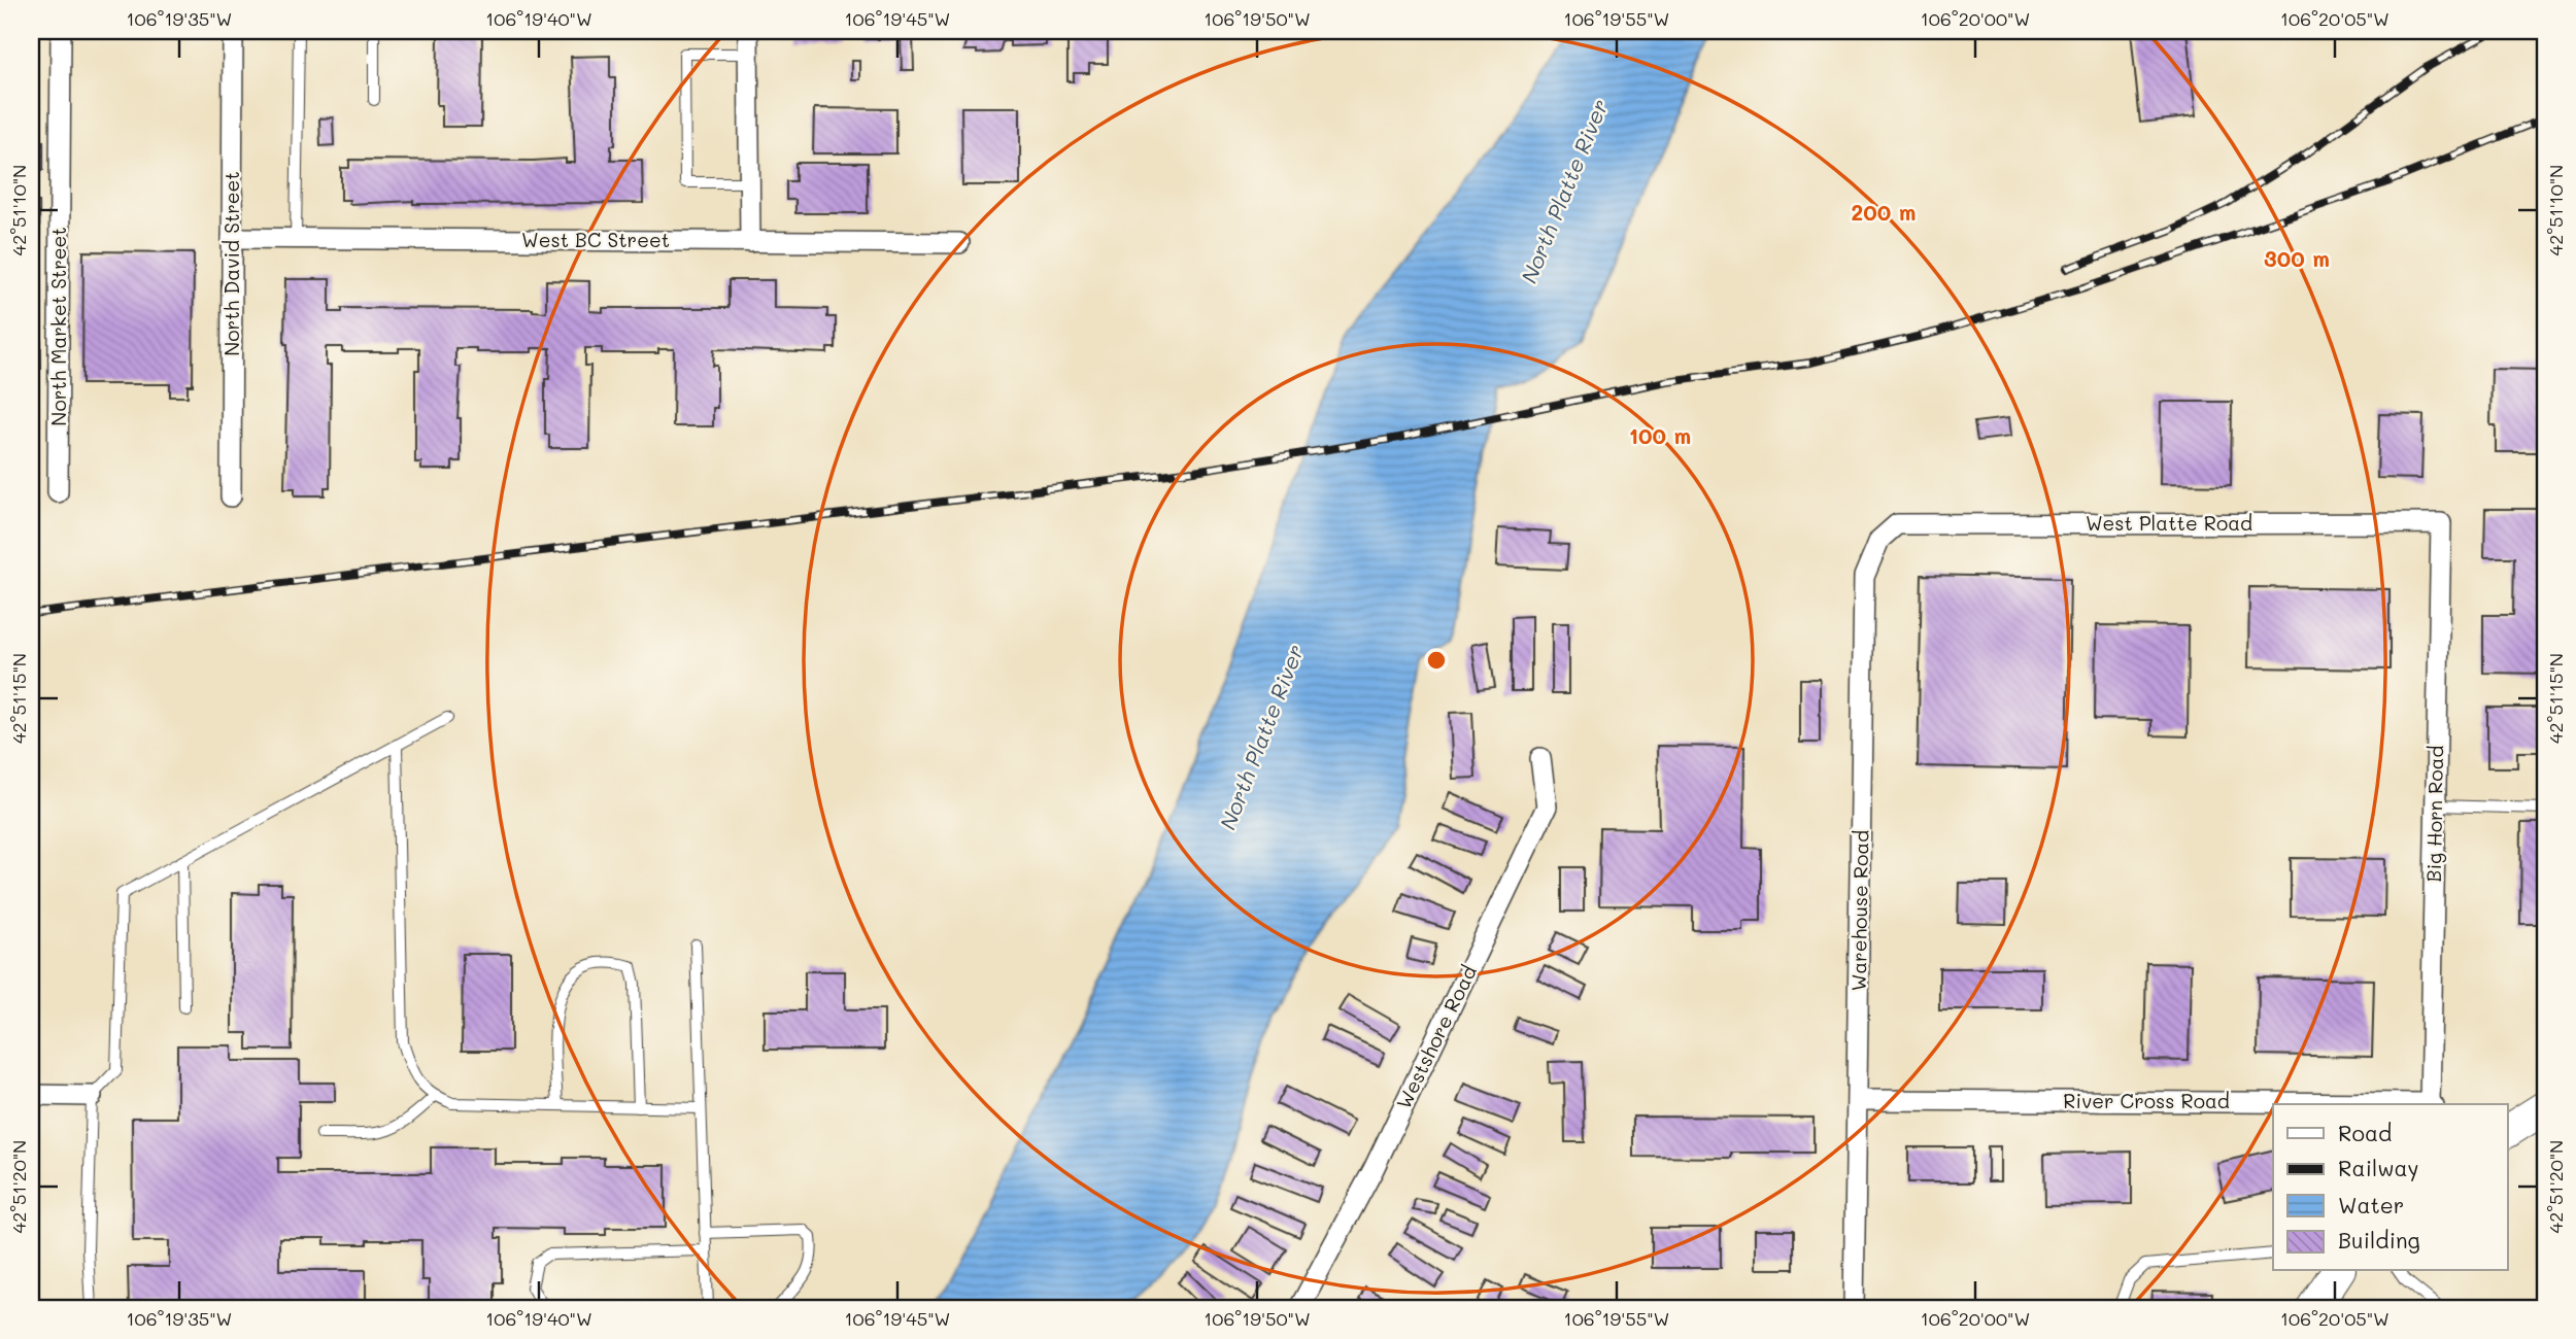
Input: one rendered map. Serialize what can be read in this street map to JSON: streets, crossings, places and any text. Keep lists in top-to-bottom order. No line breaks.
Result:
{"streets":{"street":["West BC Street","North David Street","North Market Street","West Platte Road","Big Horn Road","Warehouse Road","Westshore Road","River Cross Road"]},"crossings":[["West BC Street","North David Street"],["West Platte Road","Big Horn Road"],["West Platte Road","Warehouse Road"],["Warehouse Road","River Cross Road"]],"water":["North Platte River"],"legend":["Road","Railway","Water","Building"],"coordinates":["106°19'35\"W","106°19'40\"W","106°19'45\"W","106°19'50\"W","106°19'55\"W","106°20'00\"W","106°20'05\"W","42°51'10\"N","42°51'15\"N","42°51'20\"N"],"rings":["200 m","300 m","100 m"]}
